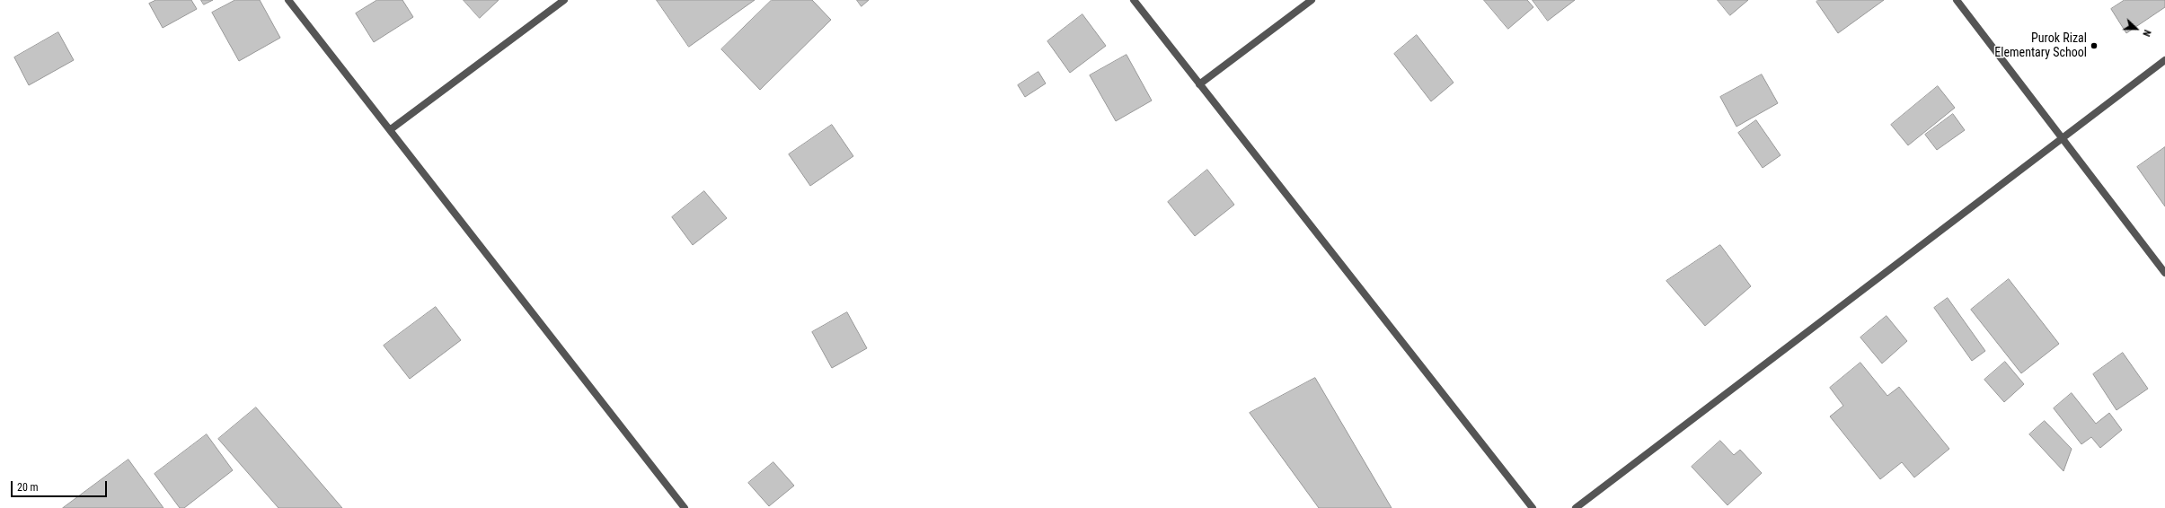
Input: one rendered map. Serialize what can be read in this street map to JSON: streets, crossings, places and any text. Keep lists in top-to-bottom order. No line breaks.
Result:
{"places":["Purok Rizal Elementary School"],"scale_bar":"20 m","north":"right"}
